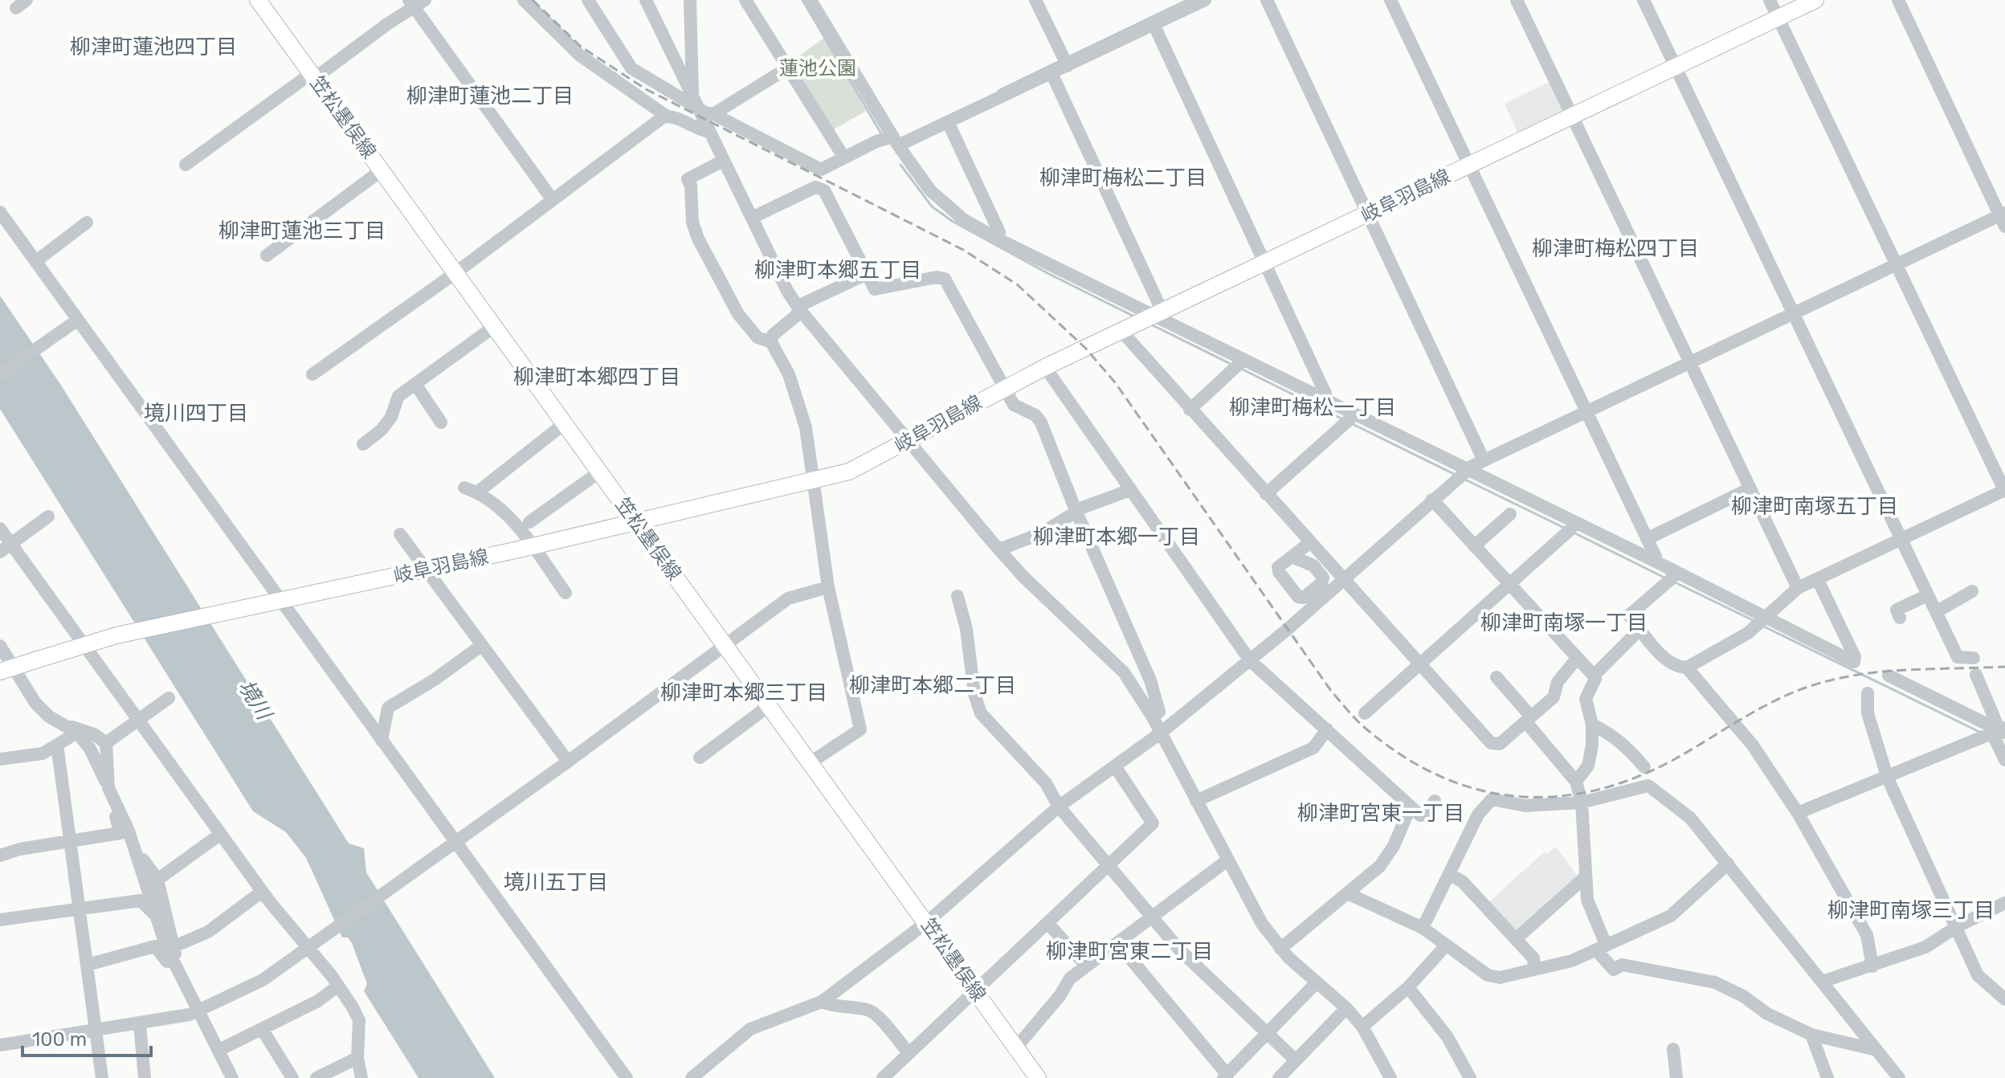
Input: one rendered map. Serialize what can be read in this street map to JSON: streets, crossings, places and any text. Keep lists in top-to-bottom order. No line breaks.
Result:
{"streets":{"main road":["笠松墨俣線","岐阜羽島線"]},"crossings":[["笠松墨俣線","岐阜羽島線"]],"districts":["柳津町蓮池四丁目","柳津町蓮池二丁目","柳津町梅松二丁目","柳津町蓮池三丁目","柳津町梅松四丁目","柳津町本郷五丁目","柳津町本郷四丁目","柳津町梅松一丁目","境川四丁目","柳津町南塚五丁目","柳津町本郷一丁目","柳津町南塚一丁目","柳津町本郷二丁目","柳津町本郷三丁目","柳津町宮東一丁目","境川五丁目","柳津町南塚三丁目","柳津町宮東二丁目"],"water":["境川"],"parks":["蓮池公園"],"scale_bar":"100 m"}
